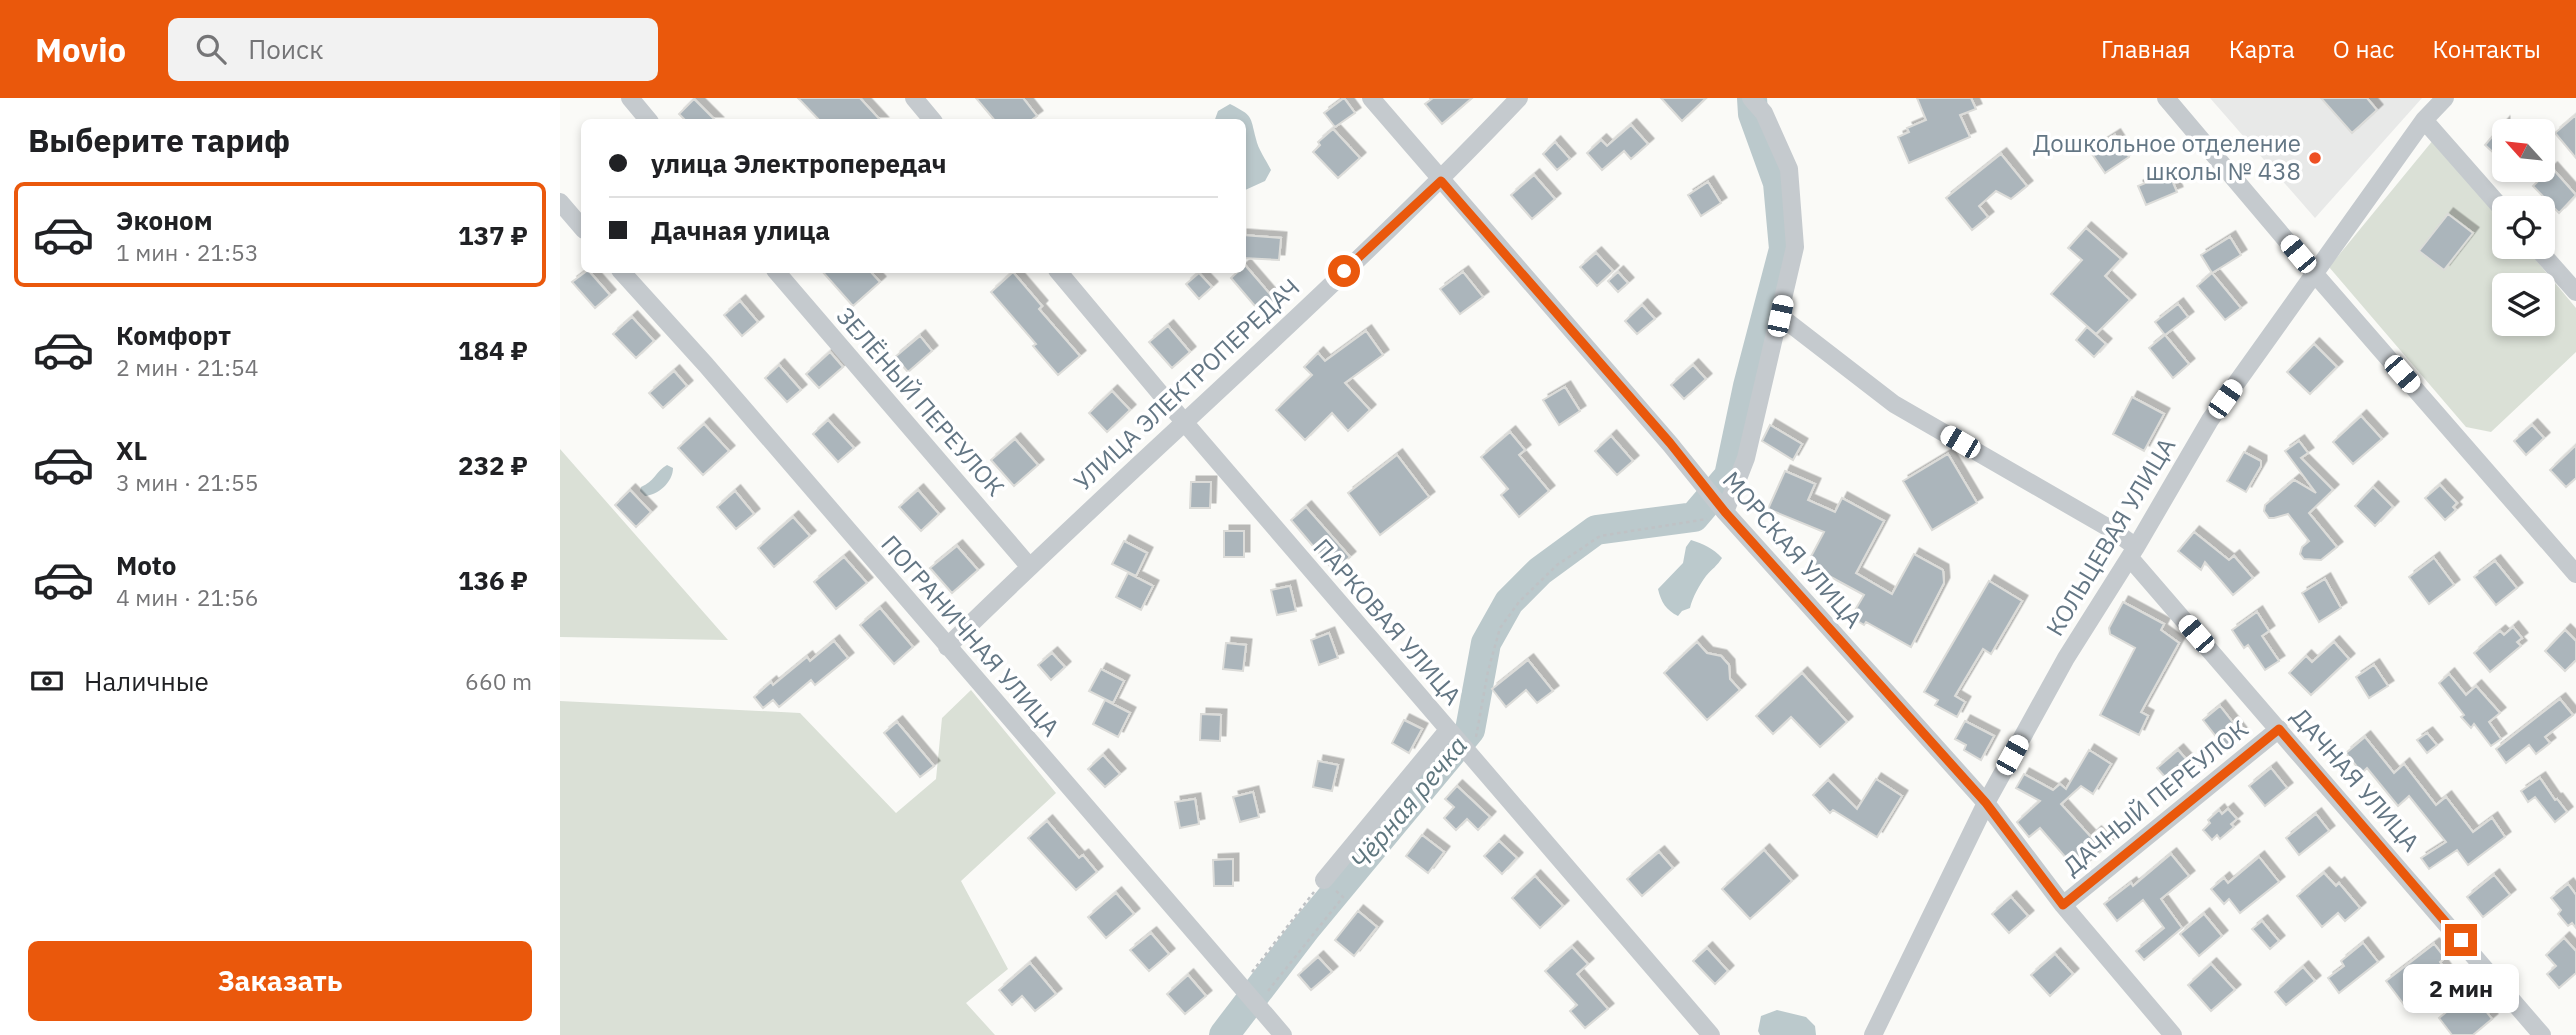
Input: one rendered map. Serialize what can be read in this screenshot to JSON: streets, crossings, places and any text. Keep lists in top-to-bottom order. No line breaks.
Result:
{"streets":{"street":["УЛИЦА ЭЛЕКТРОПЕРЕДАЧ","ЗЕЛЁНЫЙ ПЕРЕУЛОК","КОЛЬЦЕВАЯ УЛИЦА","МОРСКАЯ УЛИЦА","ПАРКОВАЯ УЛИЦА","ПОГРАНИЧНАЯ УЛИЦА","ДАЧНАЯ УЛИЦА","ДАЧНЫЙ ПЕРЕУЛОК"]},"crossings":[["УЛИЦА ЭЛЕКТРОПЕРЕДАЧ","ЗЕЛЁНЫЙ ПЕРЕУЛОК"],["УЛИЦА ЭЛЕКТРОПЕРЕДАЧ","МОРСКАЯ УЛИЦА"],["УЛИЦА ЭЛЕКТРОПЕРЕДАЧ","ПАРКОВАЯ УЛИЦА"],["УЛИЦА ЭЛЕКТРОПЕРЕДАЧ","ПОГРАНИЧНАЯ УЛИЦА"],["КОЛЬЦЕВАЯ УЛИЦА","МОРСКАЯ УЛИЦА"],["КОЛЬЦЕВАЯ УЛИЦА","ДАЧНАЯ УЛИЦА"],["МОРСКАЯ УЛИЦА","ДАЧНЫЙ ПЕРЕУЛОК"],["ДАЧНАЯ УЛИЦА","ДАЧНЫЙ ПЕРЕУЛОК"]],"water":["Чёрная речка"],"places":["Дошкольное отделение школы № 438"],"north":"top left","page":{"header":"Movio","search":"Поиск","nav":["Главная","Карта","О нас","Контакты"],"heading":"Выберите тариф","banner":["улица Электропередач","Дачная улица"],"list":[{"name":"Эконом","note":"1 мин · 21:53","value":"137 ₽"},{"name":"Комфорт","note":"2 мин · 21:54","value":"184 ₽"},{"name":"XL","note":"3 мин · 21:55","value":"232 ₽"},{"name":"Moto","note":"4 мин · 21:56","value":"136 ₽"}],"pay":["Наличные","660 m"],"buttons":"Заказать","bubble":"2 мин"}}
